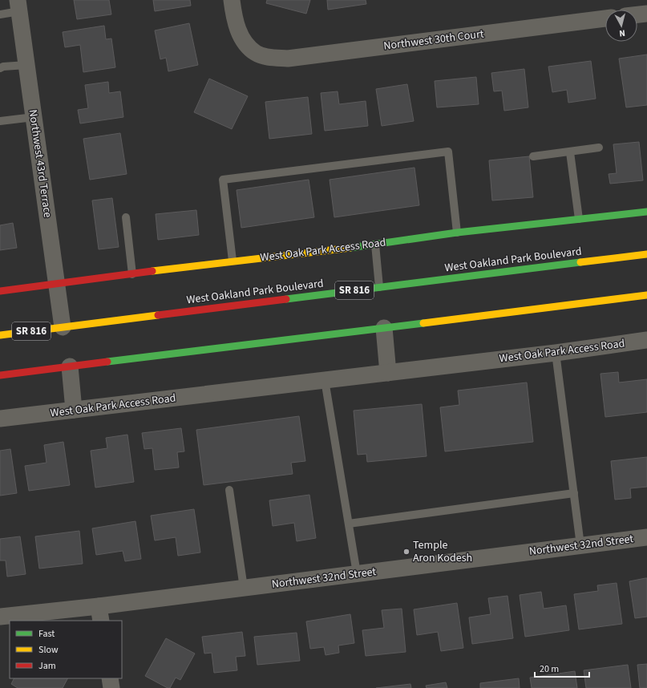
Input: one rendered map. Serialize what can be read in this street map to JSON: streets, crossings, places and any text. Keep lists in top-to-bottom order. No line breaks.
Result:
{"streets":{"main road":["West Oak Park Access Road","West Oakland Park Boulevard","SR 816"],"street":["Northwest 30th Court","Northwest 43rd Terrace","Northwest 32nd Street"]},"crossings":[["Northwest 43rd Terrace","West Oak Park Access Road"],["Northwest 43rd Terrace","West Oakland Park Boulevard"]],"places":["Temple Aron Kodesh"],"legend":["Fast","Slow","Jam"],"scale_bar":"20 m","north":"bottom"}
